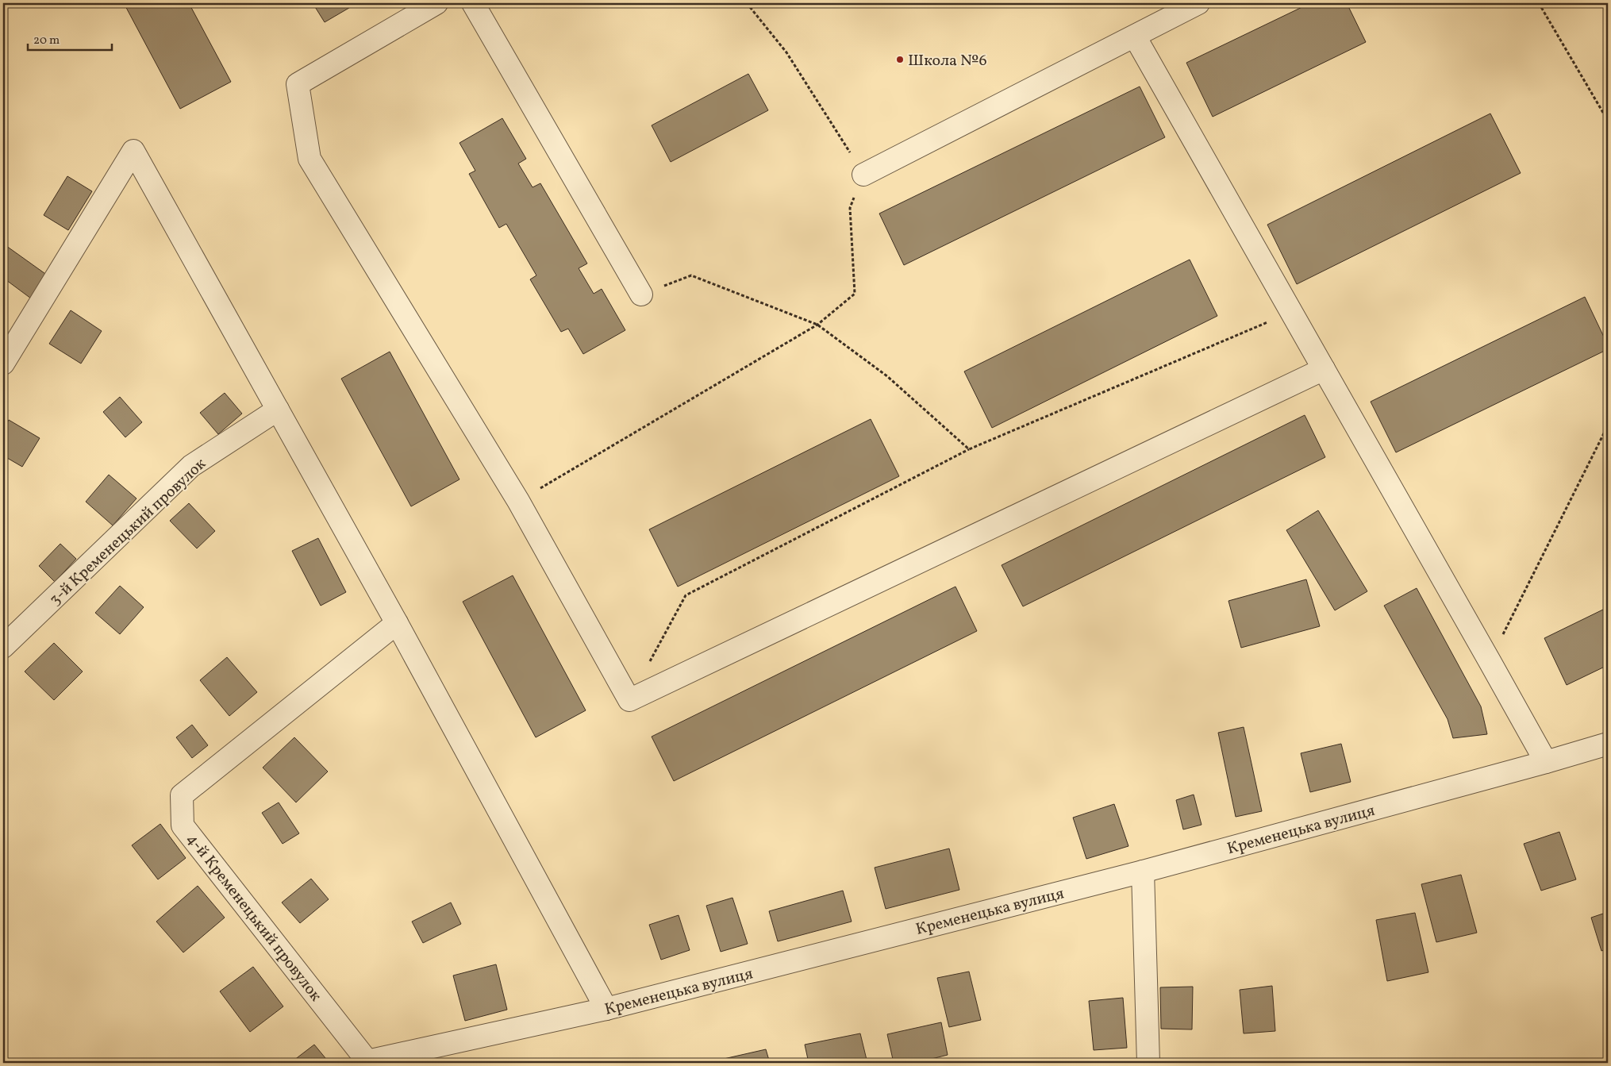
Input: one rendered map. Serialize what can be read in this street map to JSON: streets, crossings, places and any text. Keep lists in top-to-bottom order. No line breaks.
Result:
{"streets":{"street":["3-й Кременецький провулок","Кременецька вулиця","4-й Кременецький провулок"]},"crossings":[["Кременецька вулиця","4-й Кременецький провулок"]],"places":["Школа №6"],"scale_bar":"20 m"}
